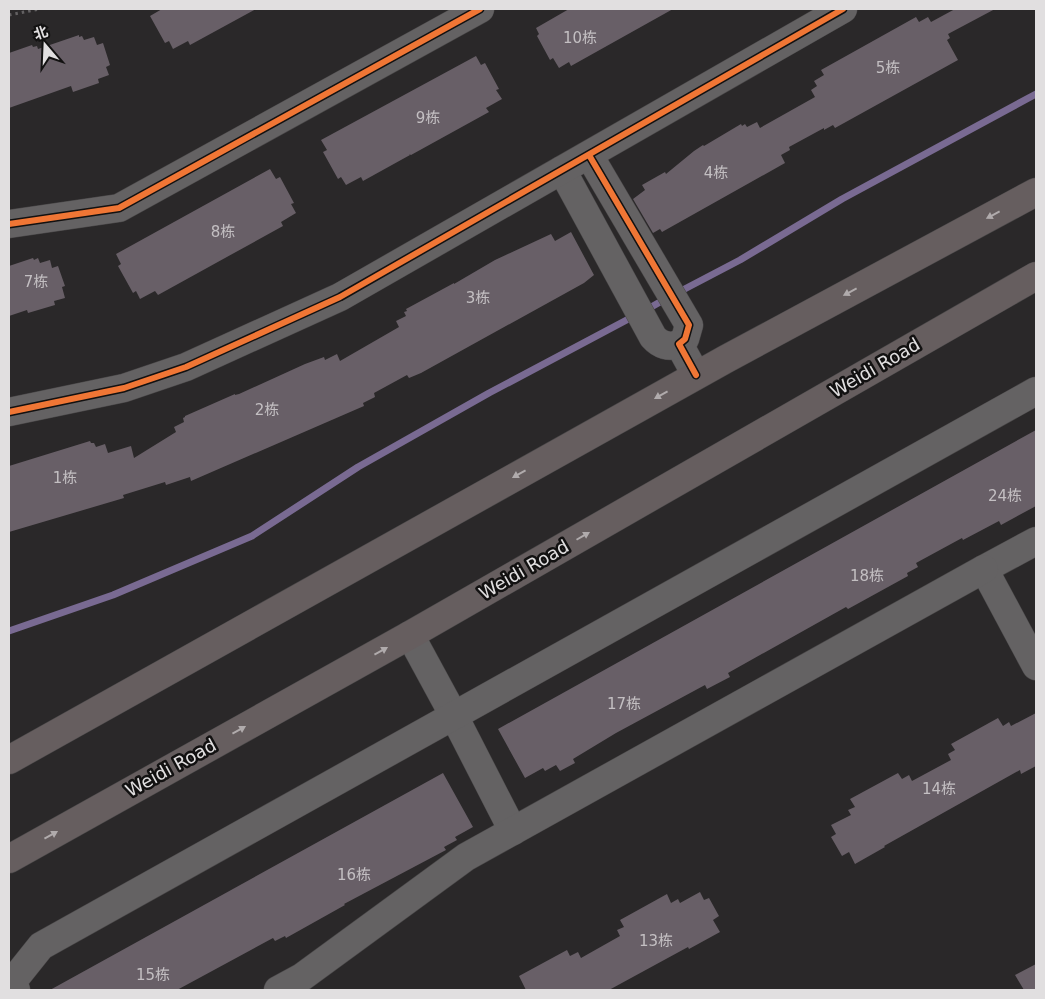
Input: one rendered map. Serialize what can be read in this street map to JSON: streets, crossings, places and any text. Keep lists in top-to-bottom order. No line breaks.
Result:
{"streets":{"main road":["Weidi Road"]},"house_numbers":["10栋","5栋","9栋","4栋","8栋","7栋","3栋","2栋","1栋","24栋","18栋","17栋","14栋","16栋","13栋","15栋"],"north":"top"}
